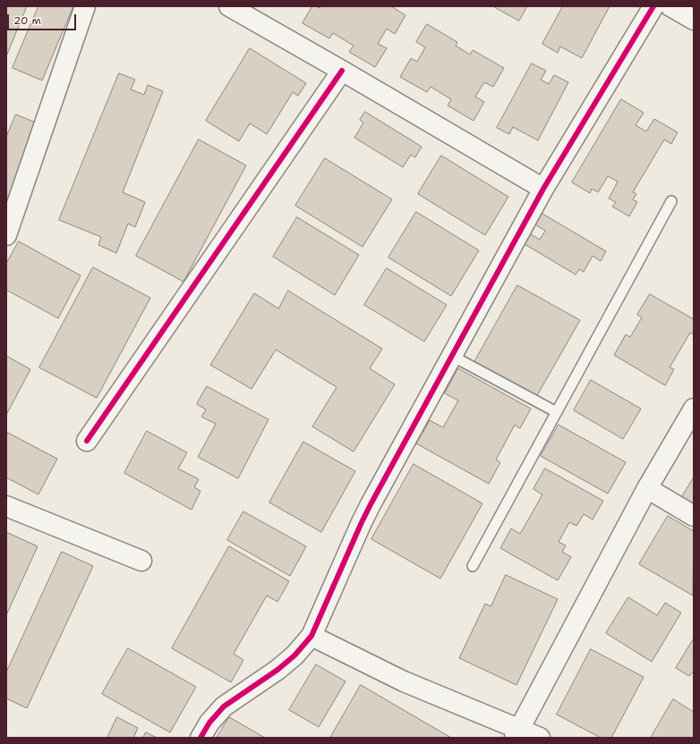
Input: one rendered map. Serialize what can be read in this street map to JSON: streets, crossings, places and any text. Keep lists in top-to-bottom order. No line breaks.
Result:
{"scale_bar":"20 m"}
